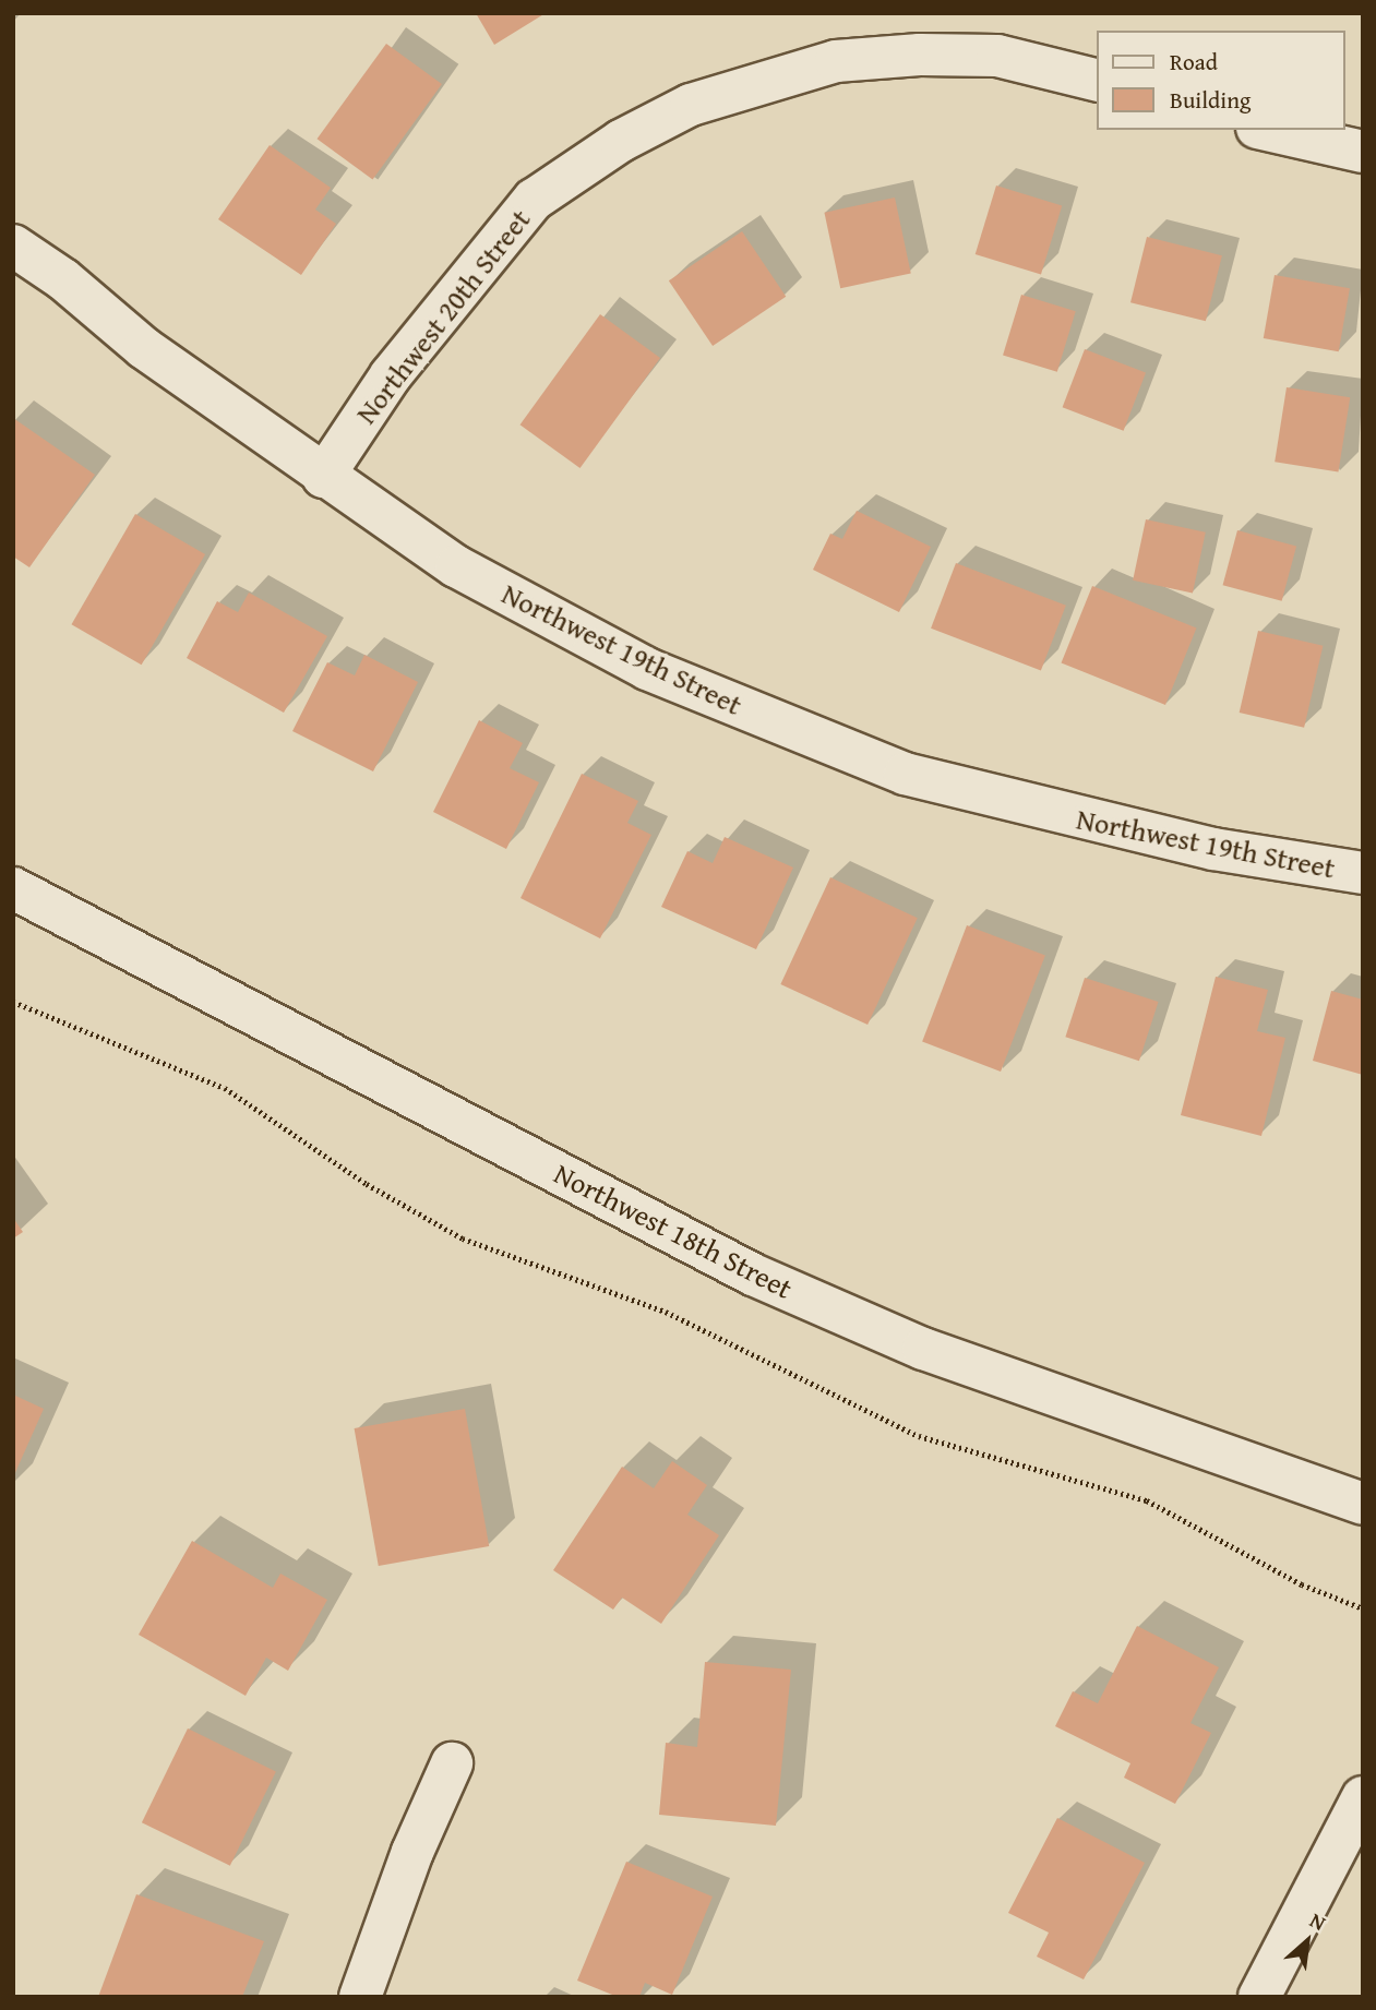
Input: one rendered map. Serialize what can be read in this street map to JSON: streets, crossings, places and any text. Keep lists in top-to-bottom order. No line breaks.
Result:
{"streets":{"street":["Northwest 20th Street","Northwest 19th Street","Northwest 18th Street"]},"crossings":[["Northwest 20th Street","Northwest 19th Street"]],"legend":["Road","Building"],"north":"top right"}
